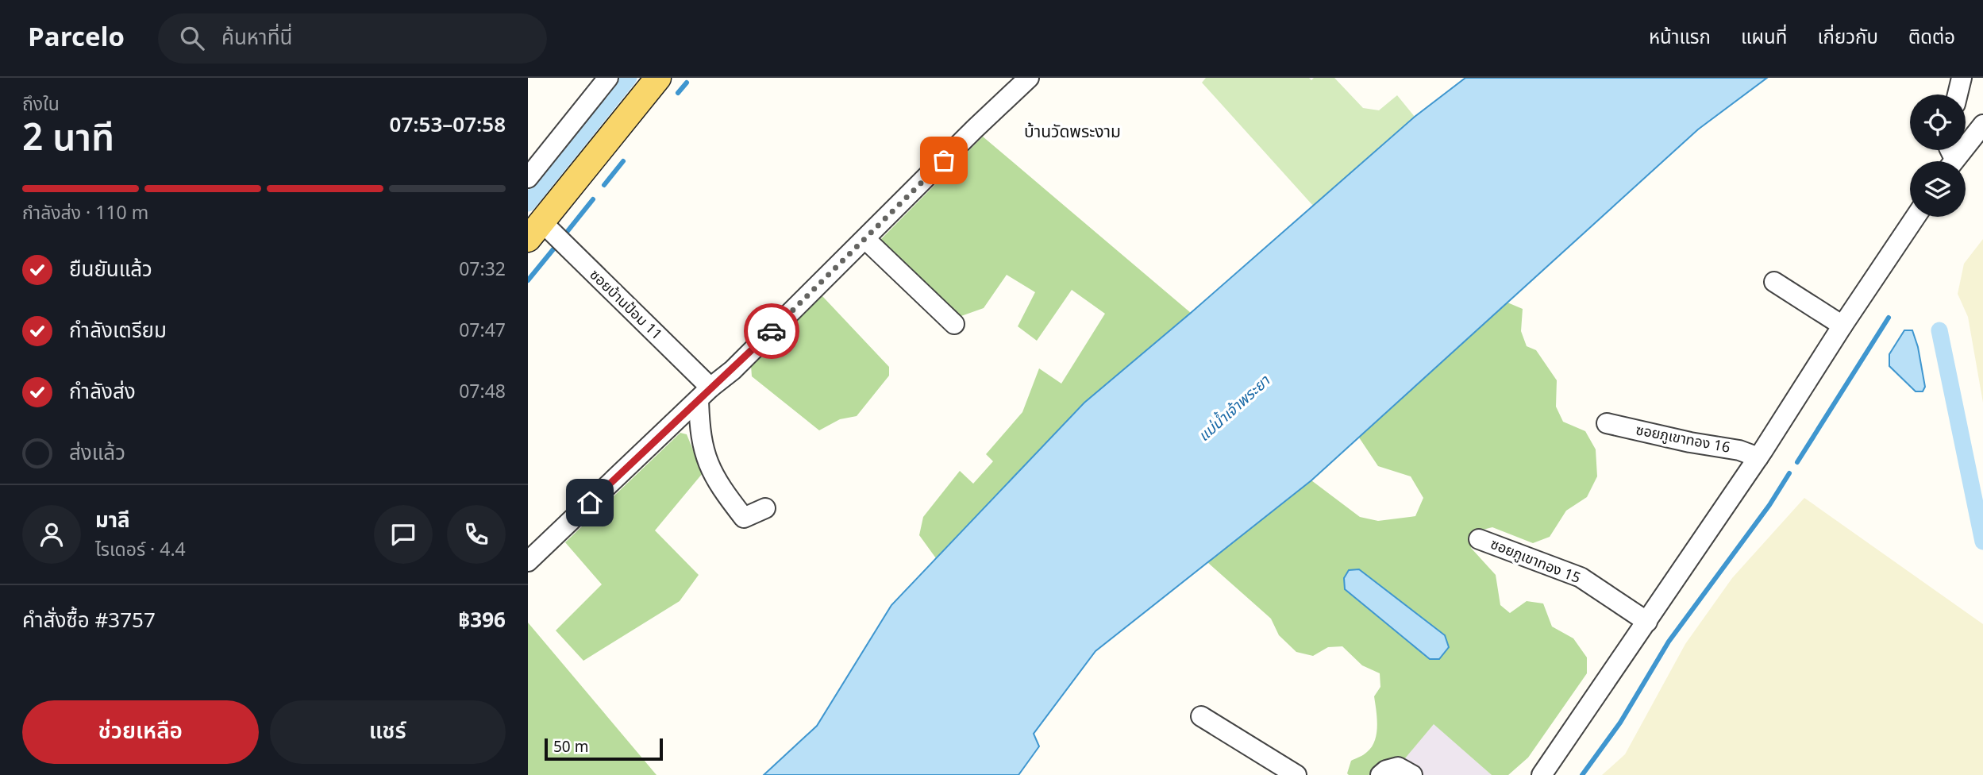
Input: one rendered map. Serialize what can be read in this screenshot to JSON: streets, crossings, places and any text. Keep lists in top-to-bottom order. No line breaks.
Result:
{"streets":{"street":["ซอยบ้านป้อม 11","ซอยภูเขาทอง 16","ซอยภูเขาทอง 15"]},"districts":["บ้านวัดพระงาม"],"water":["แม่น้ำเจ้าพระยา"],"scale_bar":"50 m","page":{"header":"Parcelo","search":"ค้นหาที่นี่","nav":["หน้าแรก","แผนที่","เกี่ยวกับ","ติดต่อ"],"heading":["2 นาที","ถึงใน","07:53–07:58"],"panel":["มาลี","ไรเดอร์ · 4.4","คำสั่งซื้อ #3757","฿396"],"bar":"กำลังส่ง · 110 m","list":[["ยืนยันแล้ว","07:32"],["กำลังเตรียม","07:47"],["กำลังส่ง","07:48"],"ส่งแล้ว"],"buttons":["ช่วยเหลือ","แชร์"],"scale":"50 m"}}
